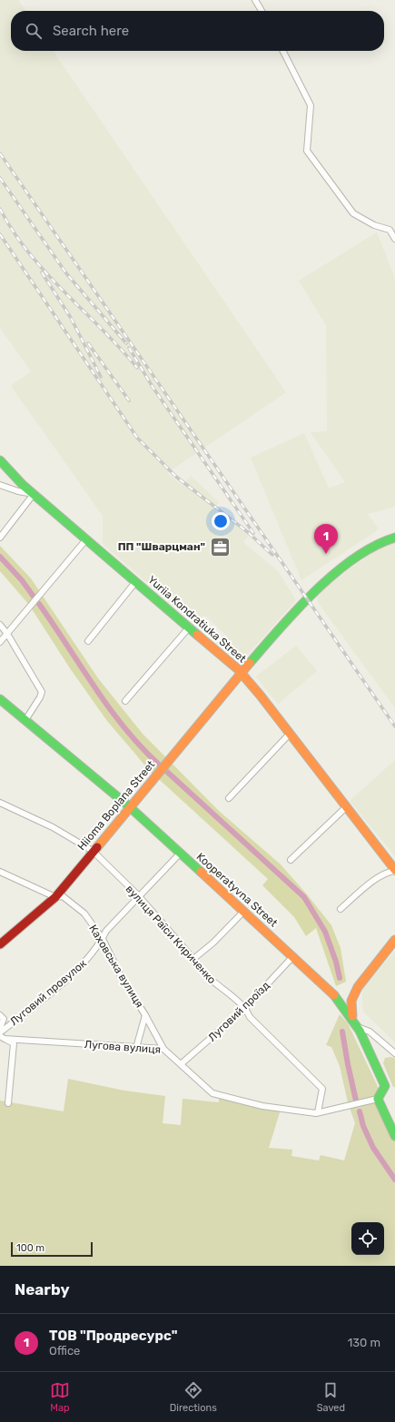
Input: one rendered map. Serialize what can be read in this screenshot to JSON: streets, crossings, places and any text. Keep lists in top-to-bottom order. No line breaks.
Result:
{"streets":{"street":["Yuriia Kondratiuka Street","Hiioma Boplana Street","Kooperatyvna Street","вулиця Раїси Кириченко","Каховська вулиця","Луговий провулок","Луговий проїзд","Лугова вулиця"]},"crossings":[["Yuriia Kondratiuka Street","Hiioma Boplana Street"],["Hiioma Boplana Street","Kooperatyvna Street"],["Hiioma Boplana Street","вулиця Раїси Кириченко"],["Hiioma Boplana Street","Каховська вулиця"],["Kooperatyvna Street","Луговий провулок"],["Kooperatyvna Street","Луговий проїзд"],["Kooperatyvna Street","Лугова вулиця"],["вулиця Раїси Кириченко","Луговий провулок"],["вулиця Раїси Кириченко","Луговий проїзд"],["вулиця Раїси Кириченко","Лугова вулиця"],["Каховська вулиця","Луговий провулок"],["Каховська вулиця","Лугова вулиця"],["Луговий проїзд","Лугова вулиця"]],"places":{"office":["ПП \"Шварцман\""]},"scale_bar":"100 m","page":{"search":"Search here","pins":"1","scale":"100 m","heading":"Nearby","list":[{"mark":"1","name":"ТОВ \"Продресурс\"","note":"Office","value":"130 m"}],"nav":["Map","Directions","Saved"]}}
